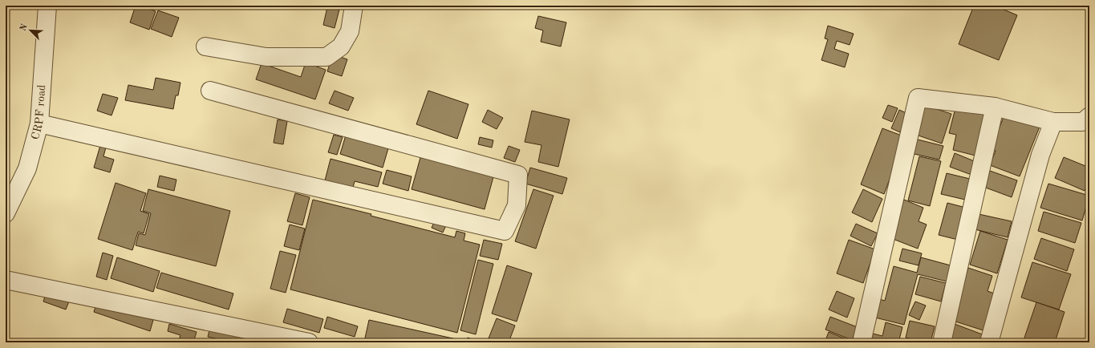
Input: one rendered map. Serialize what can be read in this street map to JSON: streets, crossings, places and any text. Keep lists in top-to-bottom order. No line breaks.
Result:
{"streets":{"street":["CRPF road"]},"north":"top left"}
